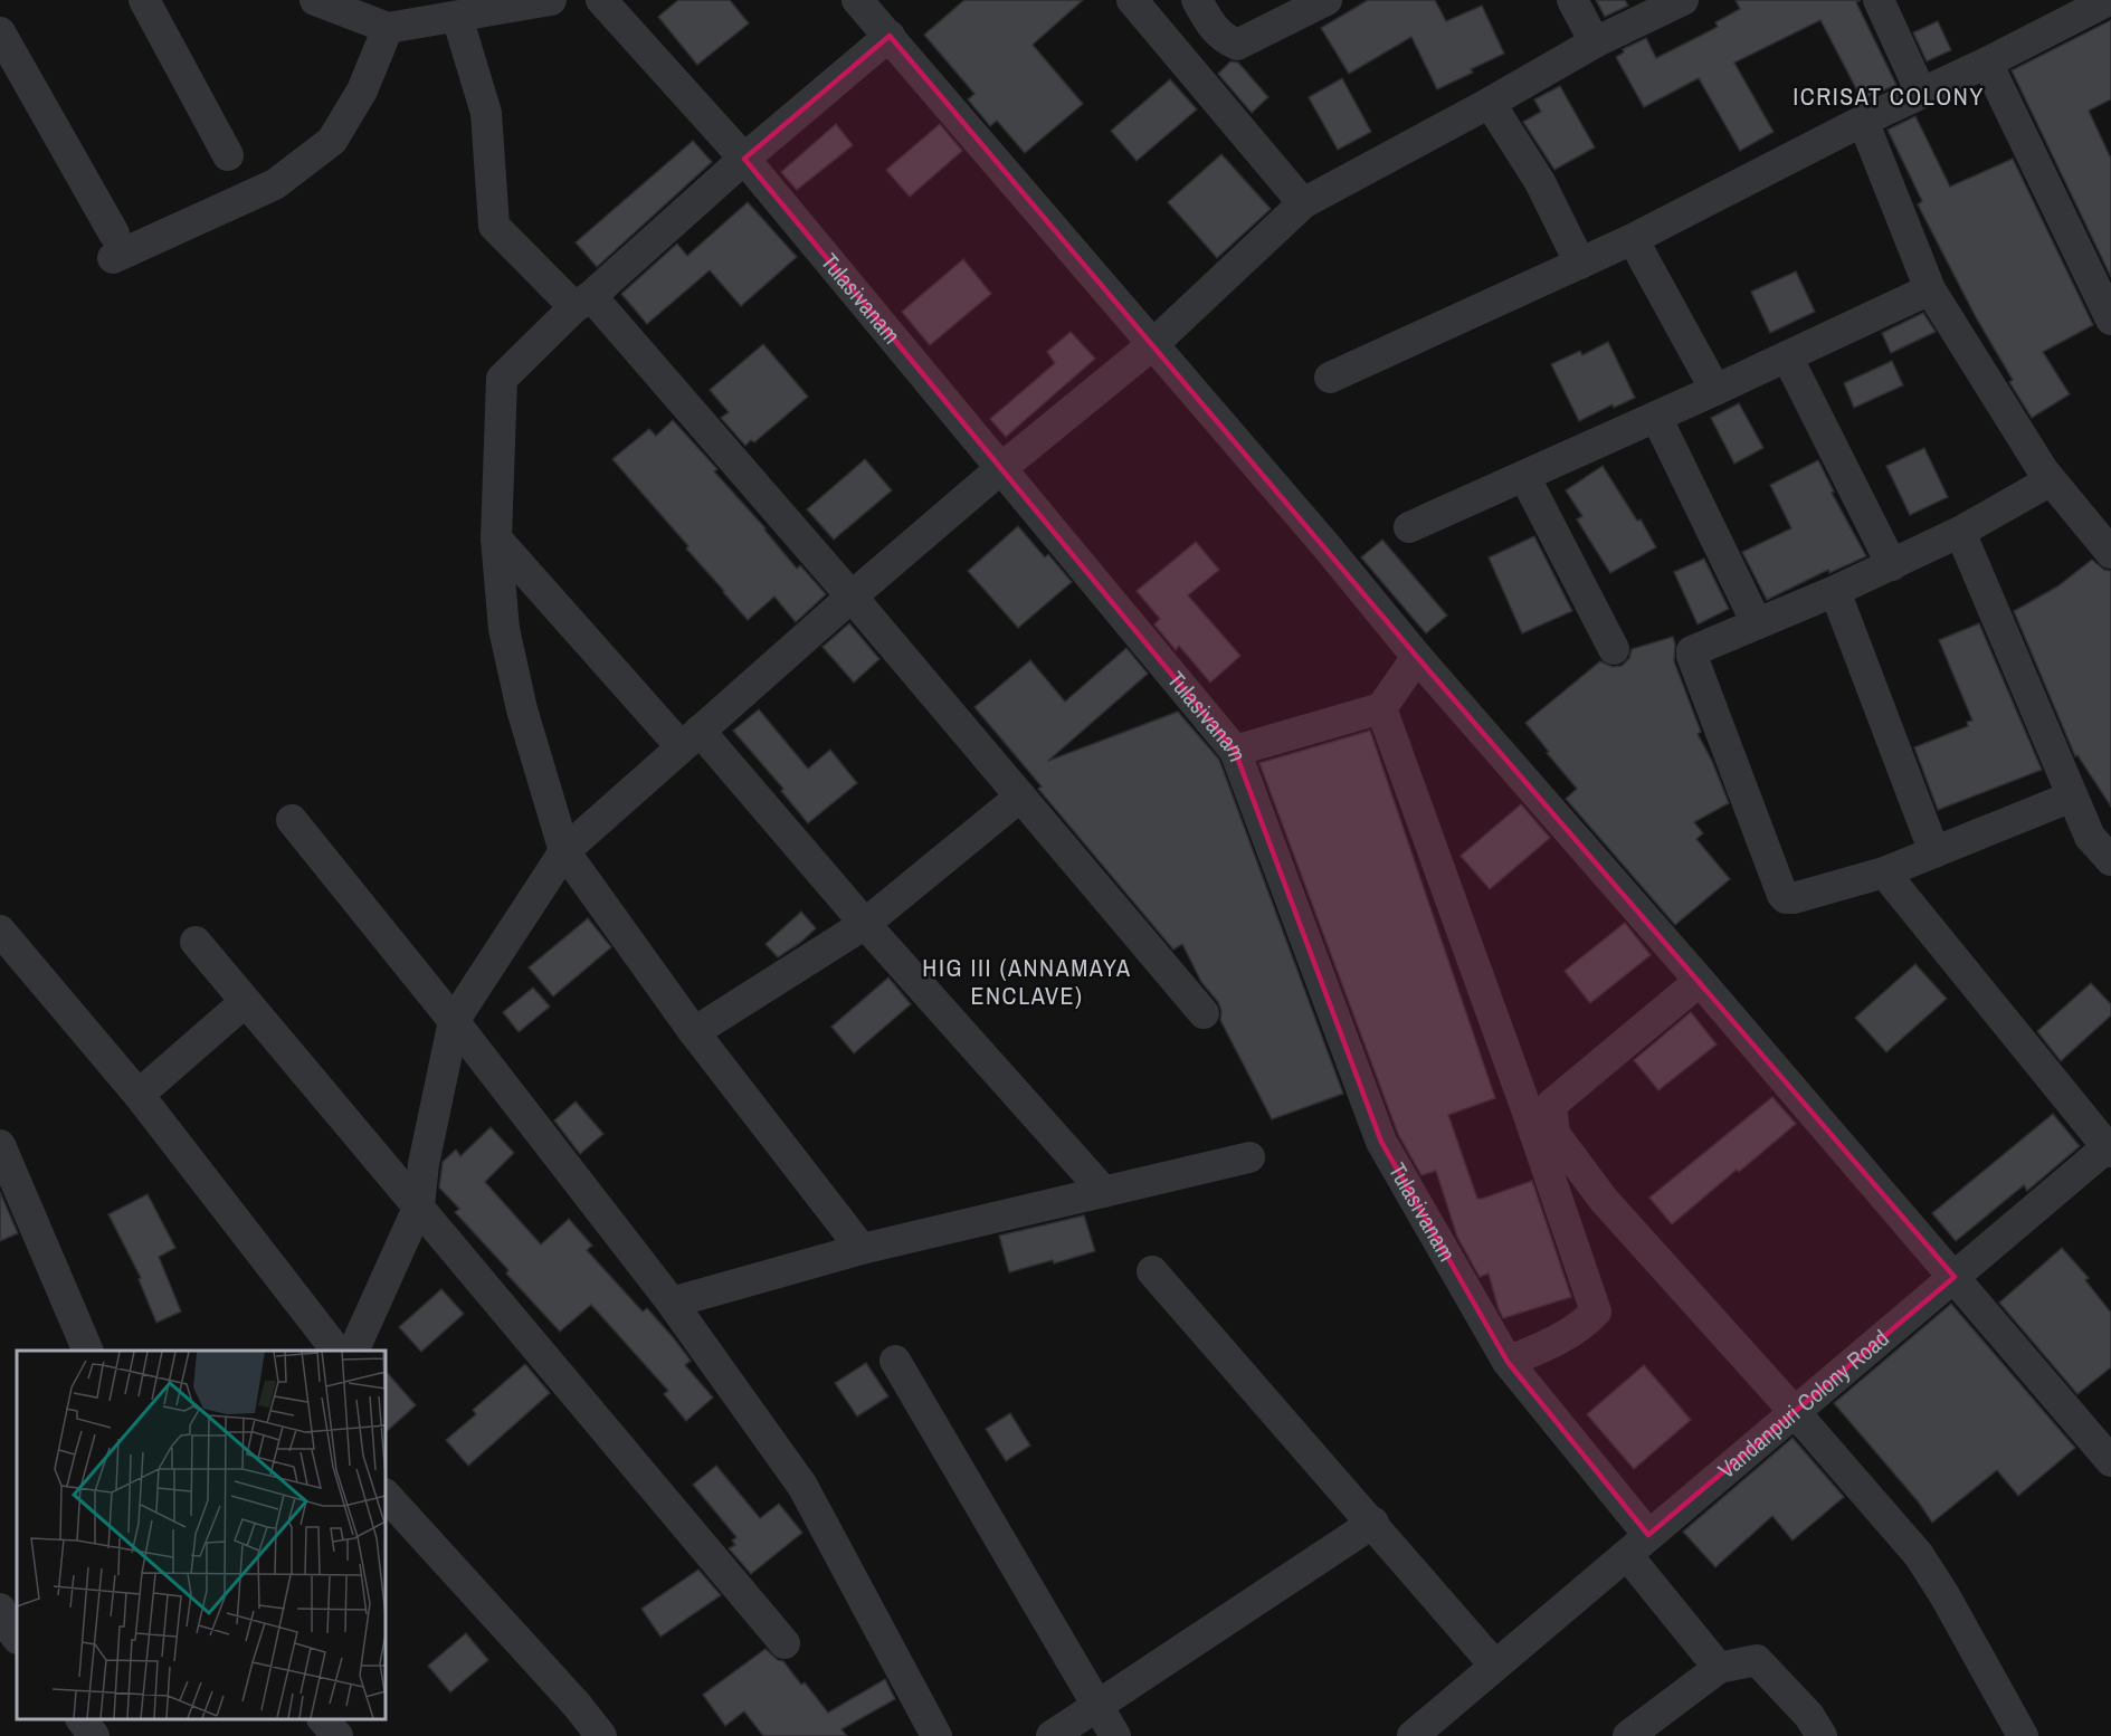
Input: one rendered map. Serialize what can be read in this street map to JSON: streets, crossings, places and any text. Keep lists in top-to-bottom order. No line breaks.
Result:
{"streets":{"street":["Tulasivanam","Vandanpuri Colony Road"]},"crossings":[["Tulasivanam","Vandanpuri Colony Road"]],"districts":["ICRISAT COLONY","HIG III (ANNAMAYA ENCLAVE)"]}
